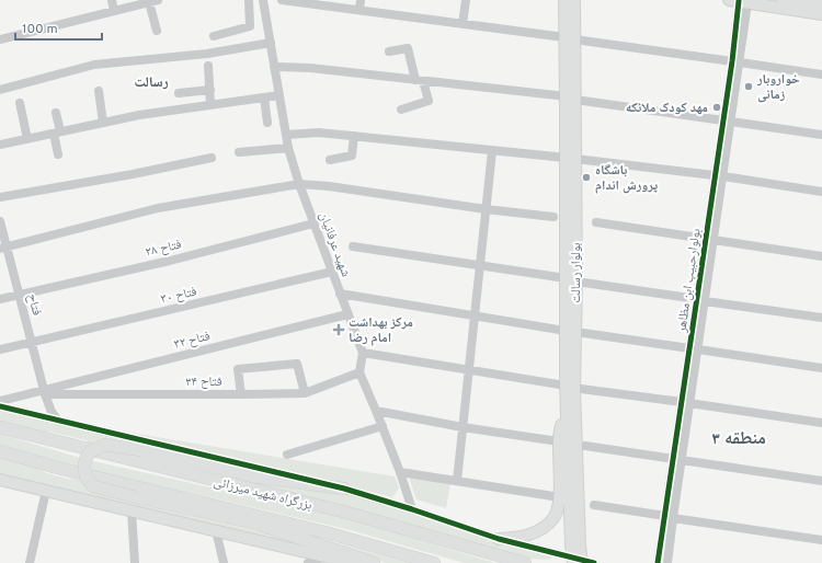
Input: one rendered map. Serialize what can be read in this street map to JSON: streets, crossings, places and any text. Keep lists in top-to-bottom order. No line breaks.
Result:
{"streets":{"highway":["بزرگراه شهید میرزائی"],"main road":["بولوار رسالت"],"street":["شهید عرفانیان","فتاح ۲۸","بولوارحبیب ابن مظاهر","فتاح ۳۰","فتاح","فتاح ۳۲","فتاح ۳۴"]},"crossings":[["شهید عرفانیان","فتاح ۲۸"],["شهید عرفانیان","فتاح ۳۰"],["شهید عرفانیان","فتاح ۳۲"],["فتاح ۲۸","فتاح"],["فتاح ۳۰","فتاح"],["فتاح","فتاح ۳۲"],["فتاح","فتاح ۳۴"],["فتاح ۳۲","فتاح ۳۴"]],"districts":["رسالت","منطقه ۳"],"places":{"other":["خواروبار زمانی","مهد کودک ملائکه","باشگاه پرورش اندام"],"health":["مرکز بهداشت امام رضا"]},"scale_bar":"100 m"}
